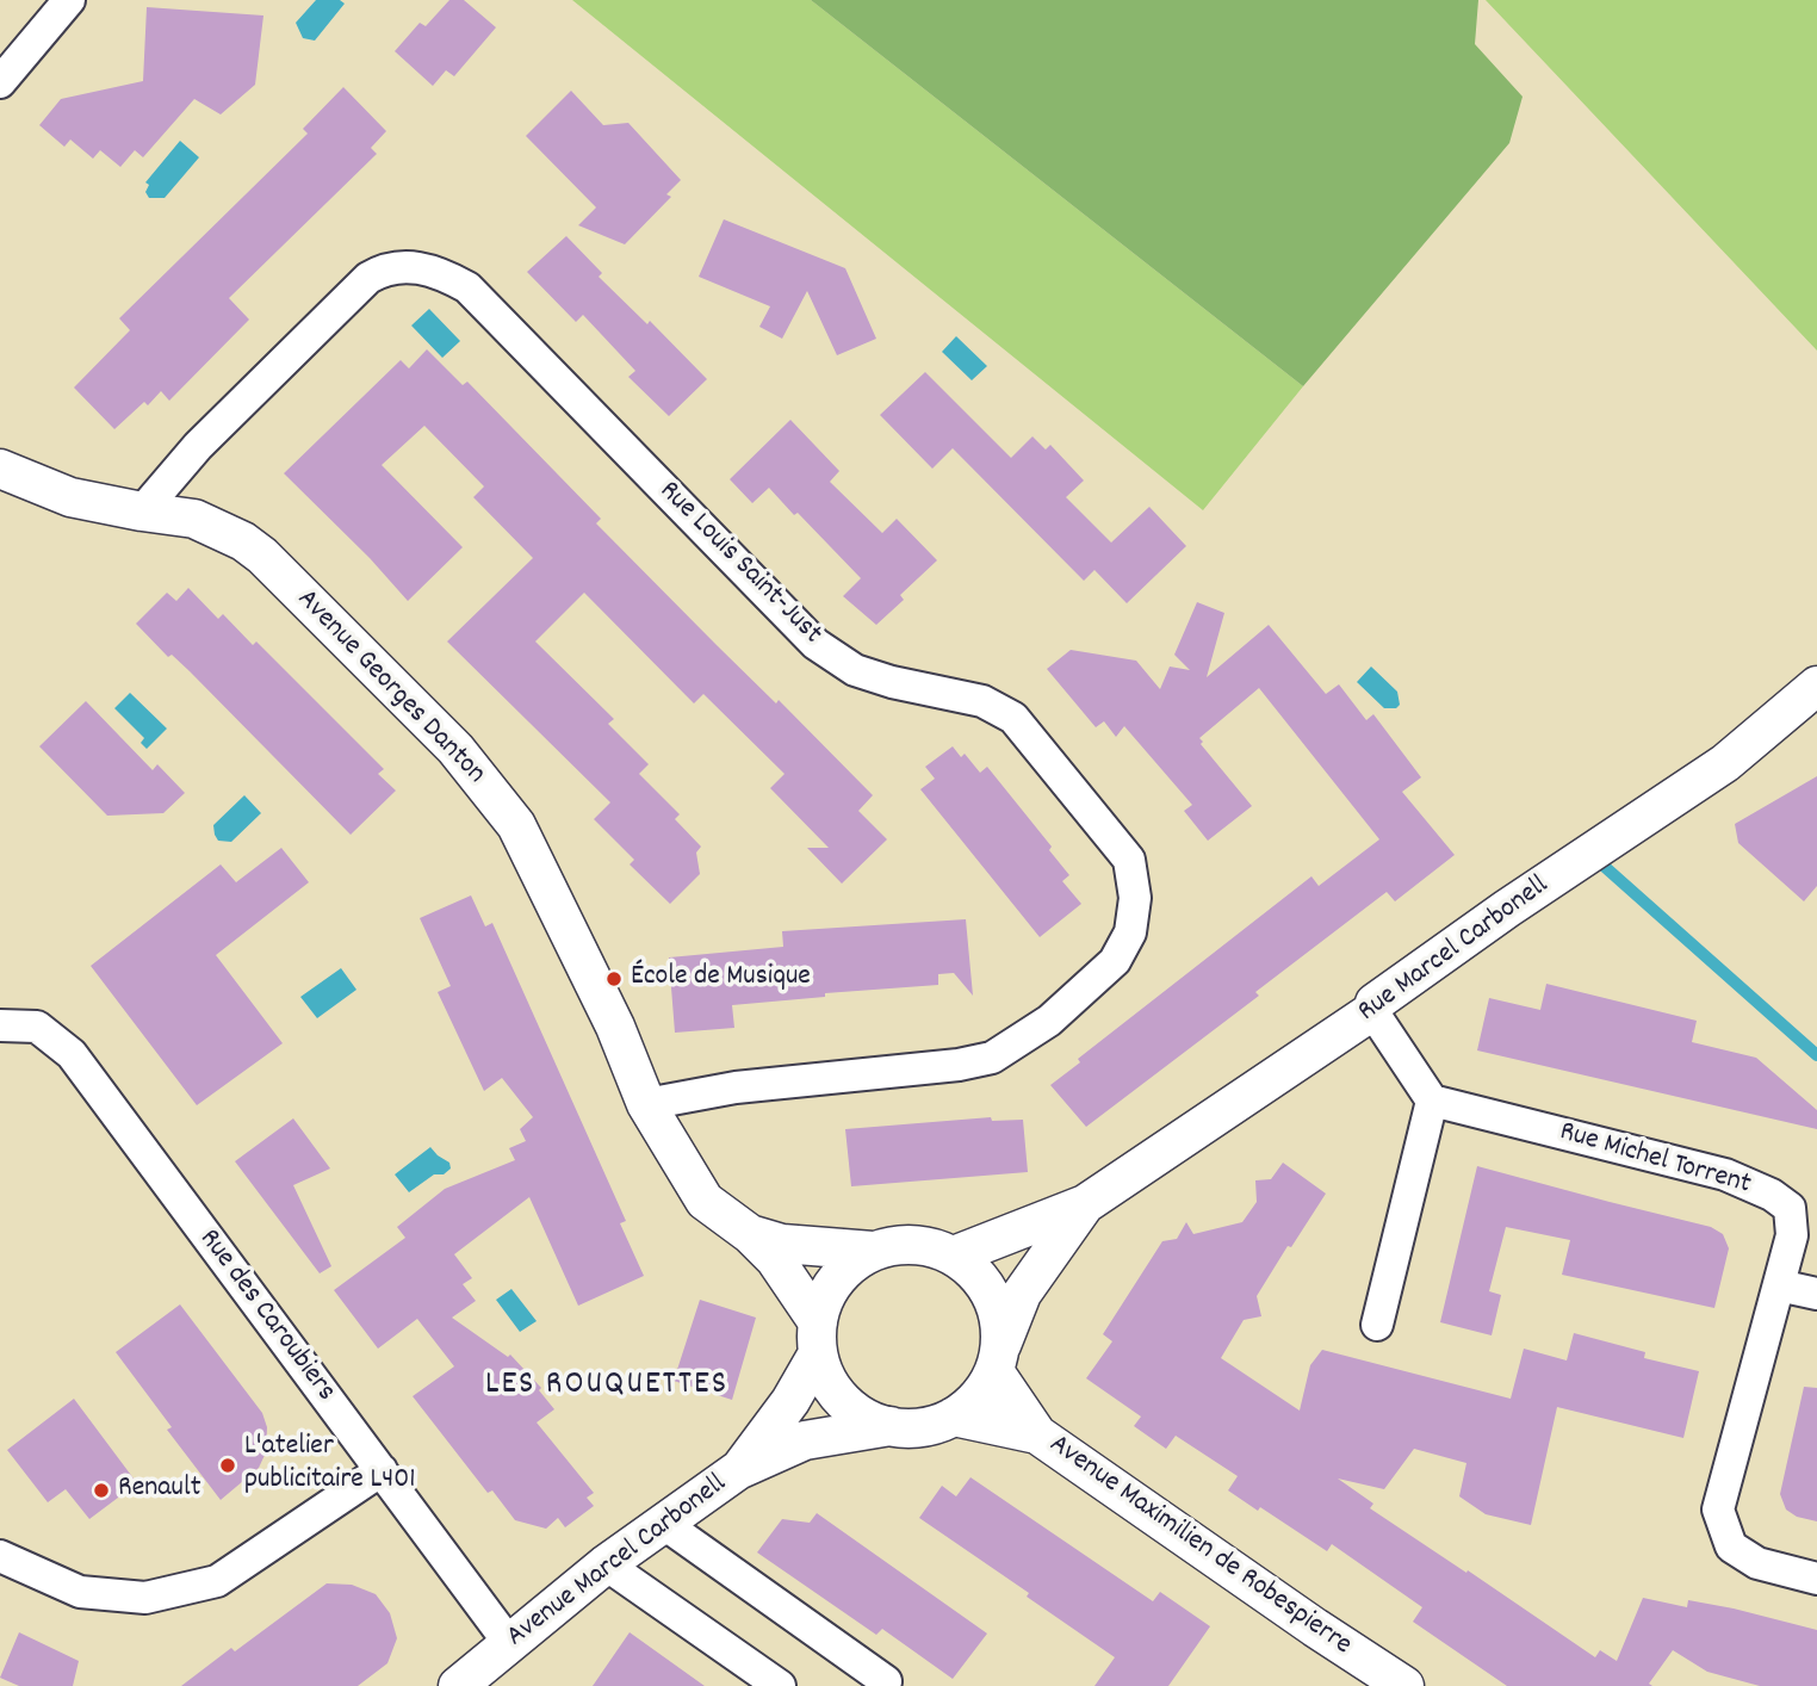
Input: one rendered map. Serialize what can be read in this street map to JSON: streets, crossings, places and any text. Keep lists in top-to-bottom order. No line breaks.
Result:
{"streets":{"street":["Rue Louis Saint-Just","Avenue Georges Danton","Rue Marcel Carbonell","Rue Michel Torrent","Rue des Caroubiers","Avenue Maximilien de Robespierre","Avenue Marcel Carbonell"]},"crossings":[["Rue Louis Saint-Just","Avenue Georges Danton"],["Avenue Georges Danton","Rue Marcel Carbonell"],["Avenue Georges Danton","Avenue Maximilien de Robespierre"],["Avenue Georges Danton","Avenue Marcel Carbonell"],["Rue Marcel Carbonell","Avenue Maximilien de Robespierre"],["Rue Marcel Carbonell","Avenue Marcel Carbonell"],["Rue des Caroubiers","Avenue Marcel Carbonell"],["Avenue Maximilien de Robespierre","Avenue Marcel Carbonell"]],"districts":["LES ROUQUETTES"],"places":["École de Musique","L'atelier publicitaire L401","Renault"]}
